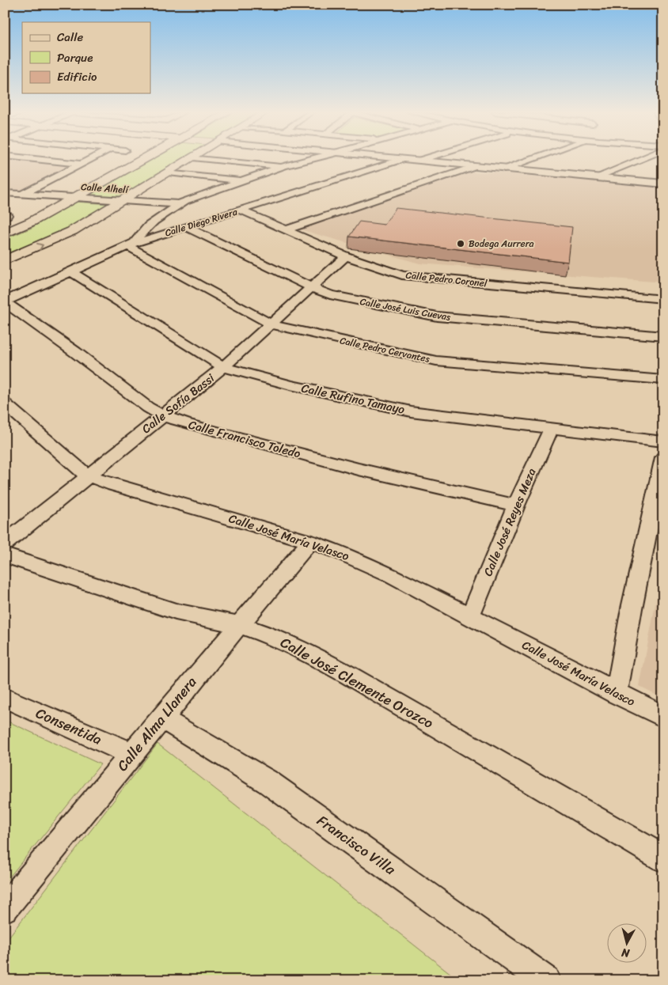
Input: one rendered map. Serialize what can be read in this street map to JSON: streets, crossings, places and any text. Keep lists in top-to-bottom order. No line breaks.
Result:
{"streets":{"street":["Calle Alhelí","Calle Diego Rivera","Calle Pedro Coronel","Calle José Luis Cuevas","Calle Pedro Cervantes","Calle Rufino Tamayo","Calle Sofía Bassi","Calle Francisco Toledo","Calle José Reyes Meza","Calle José María Velasco","Calle José Clemente Orozco","Calle Alma Llanera","Consentida","Francisco Villa"]},"crossings":[["Calle Diego Rivera","Calle Pedro Coronel"],["Calle Diego Rivera","Calle José Luis Cuevas"],["Calle Diego Rivera","Calle Pedro Cervantes"],["Calle Diego Rivera","Calle Rufino Tamayo"],["Calle Diego Rivera","Calle Francisco Toledo"],["Calle Pedro Coronel","Calle Sofía Bassi"],["Calle José Luis Cuevas","Calle Sofía Bassi"],["Calle Pedro Cervantes","Calle Sofía Bassi"],["Calle Rufino Tamayo","Calle Sofía Bassi"],["Calle Rufino Tamayo","Calle José Reyes Meza"],["Calle Sofía Bassi","Calle Francisco Toledo"],["Calle Sofía Bassi","Calle José María Velasco"],["Calle Francisco Toledo","Calle José Reyes Meza"],["Calle José Reyes Meza","Calle José María Velasco"],["Calle José María Velasco","Calle Alma Llanera"],["Calle José Clemente Orozco","Calle Alma Llanera"],["Calle Alma Llanera","Consentida"],["Calle Alma Llanera","Francisco Villa"]],"places":["Bodega Aurrera"],"legend":["Calle","Parque","Edificio"],"north":"bottom"}
